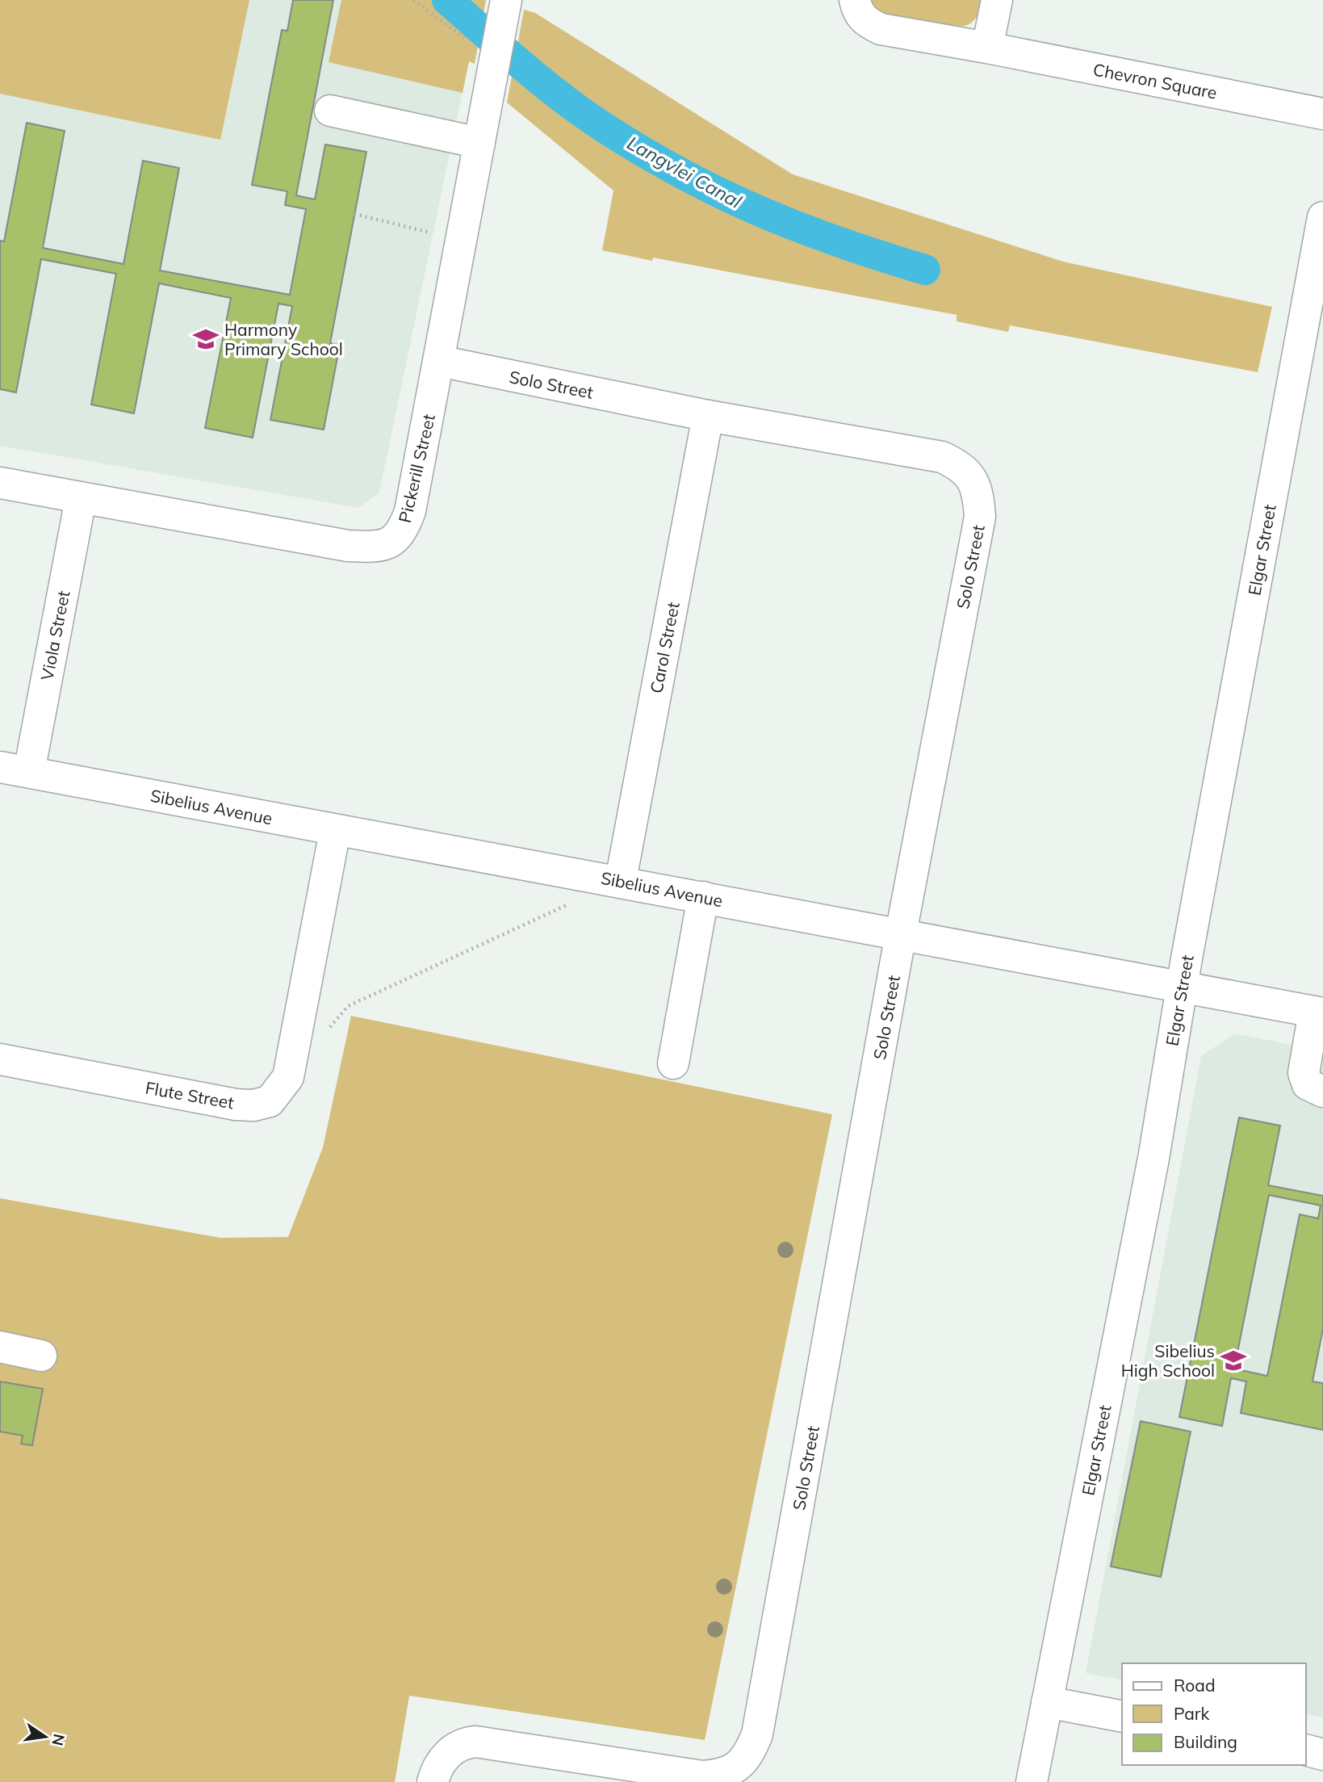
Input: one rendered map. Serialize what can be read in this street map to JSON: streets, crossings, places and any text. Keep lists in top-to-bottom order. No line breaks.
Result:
{"streets":{"street":["Chevron Square","Solo Street","Pickerill Street","Elgar Street","Viola Street","Carol Street","Sibelius Avenue","Flute Street"]},"crossings":[["Solo Street","Pickerill Street"],["Solo Street","Carol Street"],["Solo Street","Sibelius Avenue"],["Pickerill Street","Viola Street"],["Elgar Street","Sibelius Avenue"],["Viola Street","Sibelius Avenue"],["Carol Street","Sibelius Avenue"],["Sibelius Avenue","Flute Street"]],"water":["Langvlei Canal"],"places":{"school or university":["Harmony Primary School","Sibelius High School"]},"legend":["Road","Park","Building"],"north":"right"}
